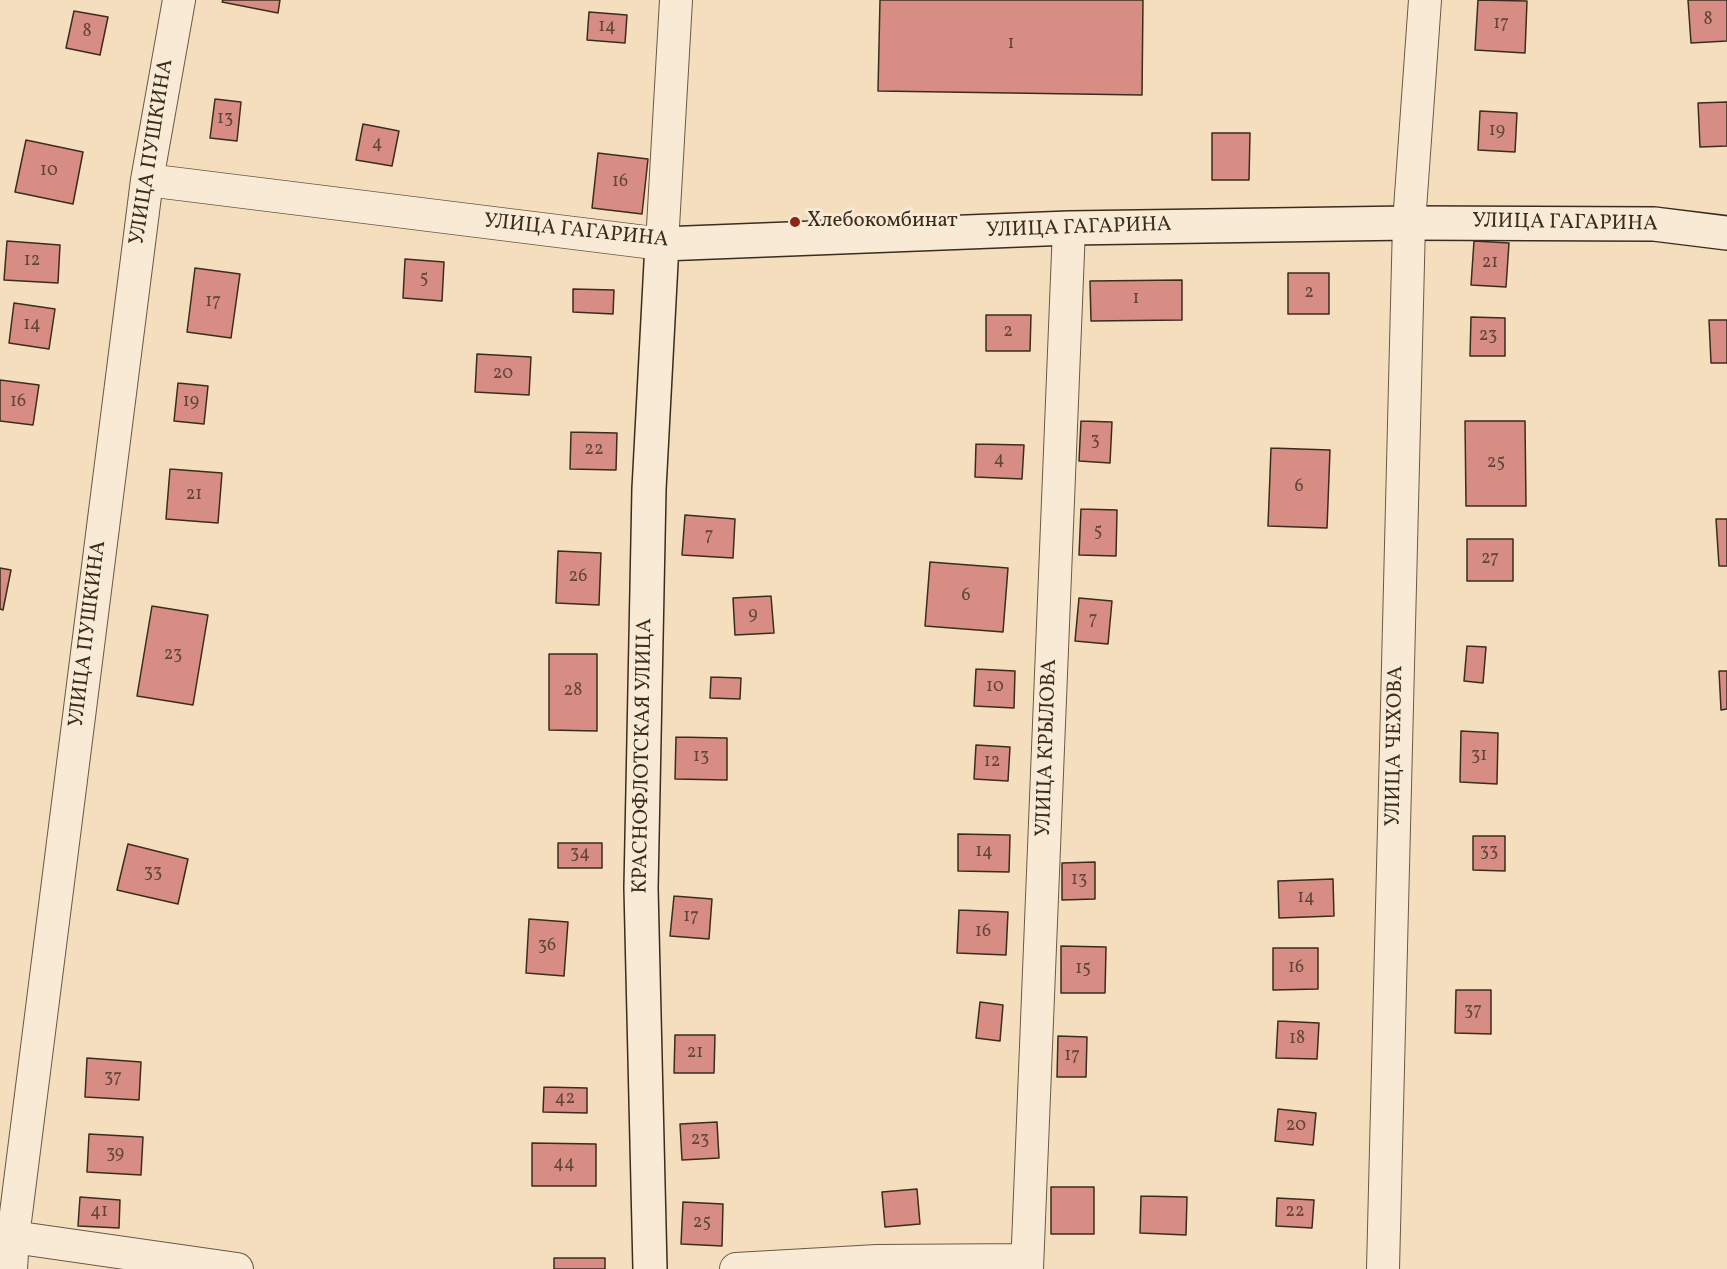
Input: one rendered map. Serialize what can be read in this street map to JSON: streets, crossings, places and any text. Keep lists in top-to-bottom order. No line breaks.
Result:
{"streets":{"street":["УЛИЦА ПУШКИНА","УЛИЦА ГАГАРИНА","УЛИЦА ЧЕХОВА","УЛИЦА КРЫЛОВА","КРАСНОФЛОТСКАЯ УЛИЦА"]},"crossings":[["УЛИЦА ПУШКИНА","УЛИЦА ГАГАРИНА"],["УЛИЦА ГАГАРИНА","УЛИЦА ЧЕХОВА"],["УЛИЦА ГАГАРИНА","УЛИЦА КРЫЛОВА"],["УЛИЦА ГАГАРИНА","КРАСНОФЛОТСКАЯ УЛИЦА"]],"places":["Хлебокомбинат"],"house_numbers":["8","17","14","8","1","13","19","4","10","16","12","21","5","2","1","17","14","2","23","20","16","19","3","22","4","25","6","21","5","7","27","26","6","9","7","23","10","28","31","13","12","14","33","34","33","13","14","17","16","36","16","15","37","18","21","17","37","42","20","23","39","44","41","22","25"]}
